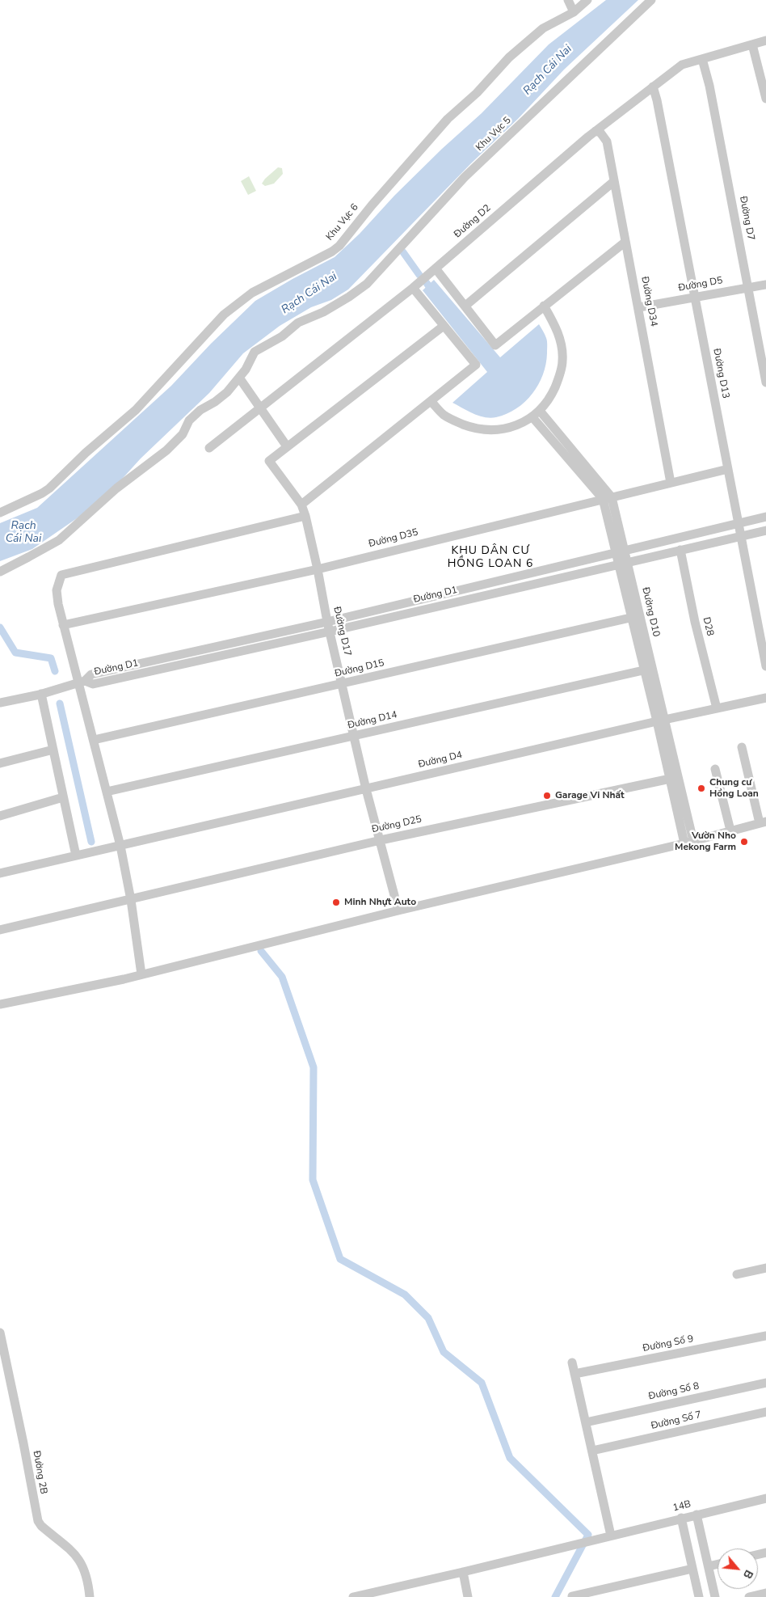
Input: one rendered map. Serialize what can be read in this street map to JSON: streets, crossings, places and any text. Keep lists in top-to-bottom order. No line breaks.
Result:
{"streets":{"street":["Khu Vực 5","Đường D7","Đường D2","Khu Vực 6","Đường D5","Đường D34","Đường D13","Đường D35","Đường D1","Đường D10","D28","Đường D17","Đường D15","Đường D14","Đường D4","Đường D25","Đường Số 9","Đường Số 8","Đường Số 7","Đường 2B","14B"]},"crossings":[["Đường D7","Đường D2"],["Đường D7","Đường D5"],["Đường D2","Đường D34"],["Đường D2","Đường D13"],["Đường D5","Đường D34"],["Đường D5","Đường D13"],["Đường D34","Đường D35"],["Đường D13","Đường D35"],["Đường D13","Đường D1"],["Đường D35","Đường D10"],["Đường D35","Đường D17"],["Đường D1","Đường D10"],["Đường D1","D28"],["Đường D1","Đường D17"],["Đường D10","Đường D15"],["Đường D10","Đường D14"],["Đường D10","Đường D4"],["Đường D10","Đường D25"],["D28","Đường D4"],["Đường D17","Đường D15"],["Đường D17","Đường D14"],["Đường D17","Đường D4"],["Đường D17","Đường D25"]],"districts":["KHU DÂN CƯ HỒNG LOAN 6"],"water":["Rạch Cái Nai"],"places":["Chung cư Hồng Loan","Garage Vi Nhất","Vườn Nho Mekong Farm","Minh Nhựt Auto"],"north":"bottom right"}
